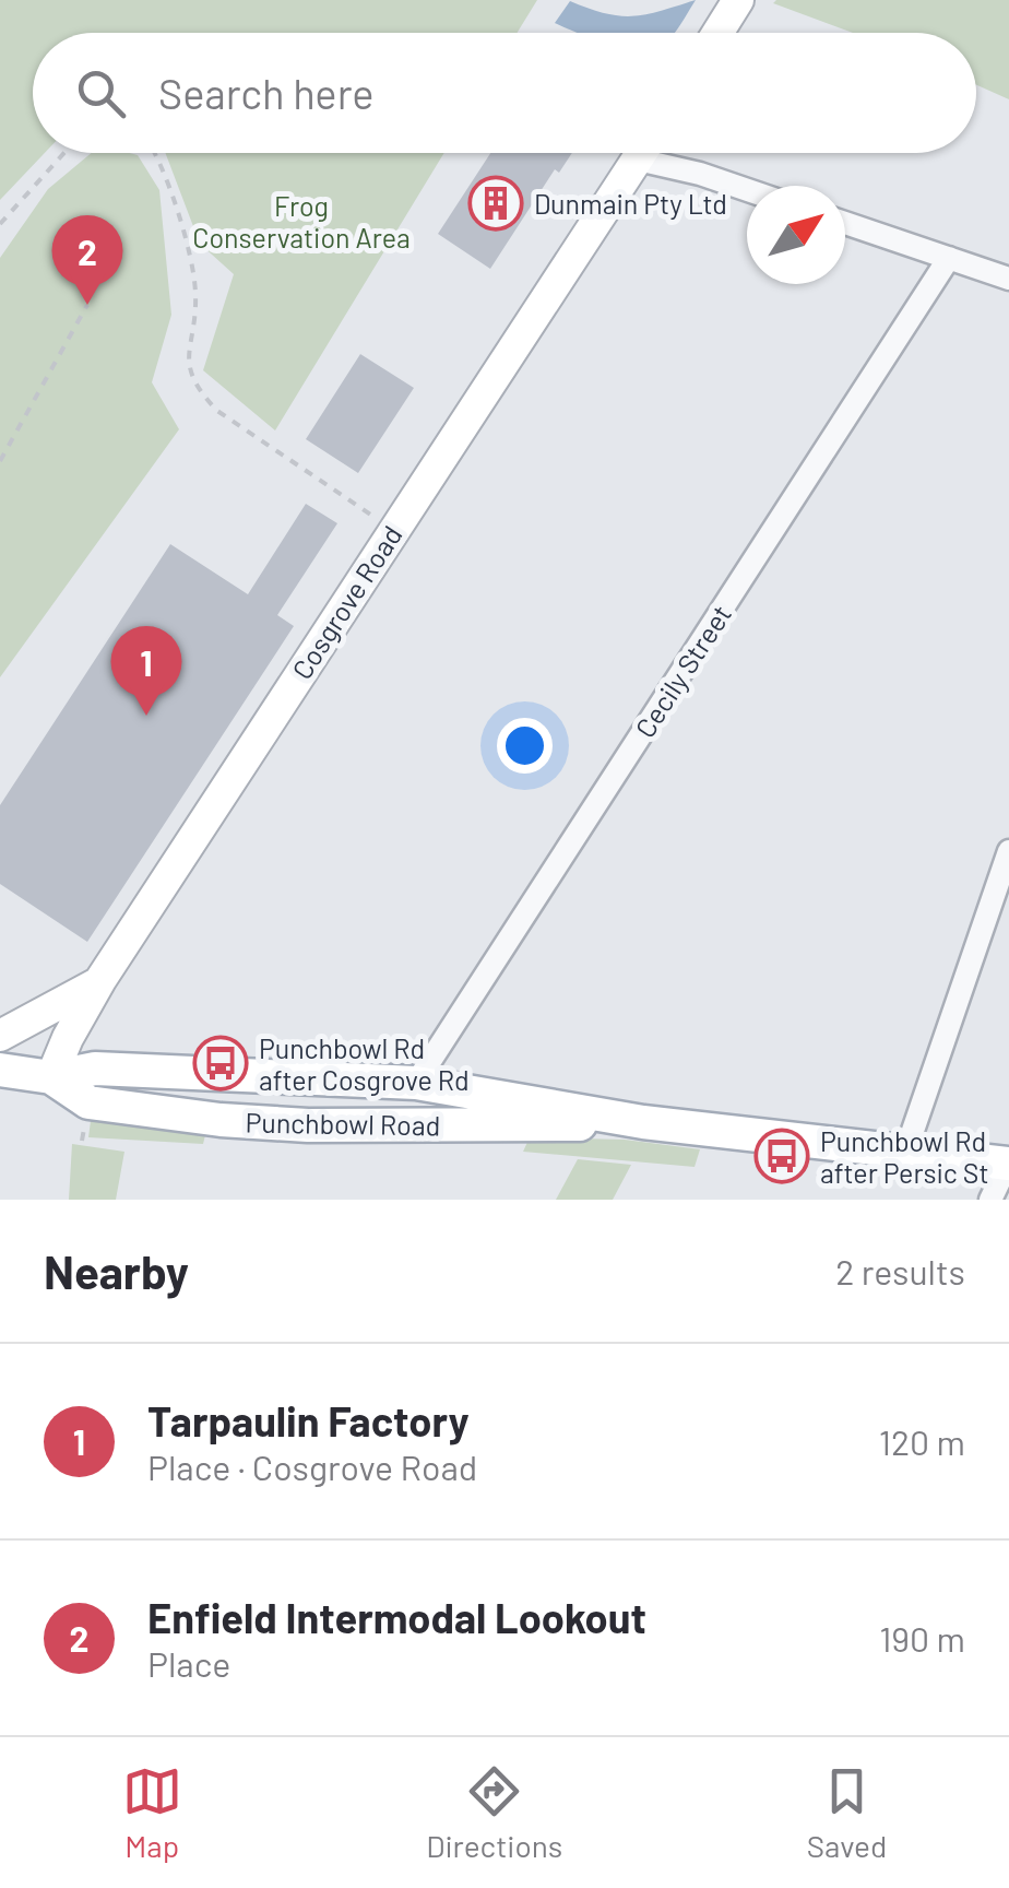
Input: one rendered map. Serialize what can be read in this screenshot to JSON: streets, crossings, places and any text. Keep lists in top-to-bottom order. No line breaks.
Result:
{"streets":{"main road":["Cosgrove Road","Punchbowl Road"],"street":["Cecily Street"]},"crossings":[["Cosgrove Road","Punchbowl Road"],["Cecily Street","Punchbowl Road"]],"parks":["Frog Conservation Area"],"places":{"building":["Dunmain Pty Ltd"],"bus stop":["Punchbowl Rd after Cosgrove Rd","Punchbowl Rd after Persic St"]},"north":"top right","page":{"search":"Search here","pins":["2","1"],"heading":["Nearby","2 results"],"list":[{"mark":"1","name":"Tarpaulin Factory","note":"Place · Cosgrove Road","value":"120 m"},{"mark":"2","name":"Enfield Intermodal Lookout","note":"Place","value":"190 m"}],"nav":["Map","Directions","Saved"]}}
